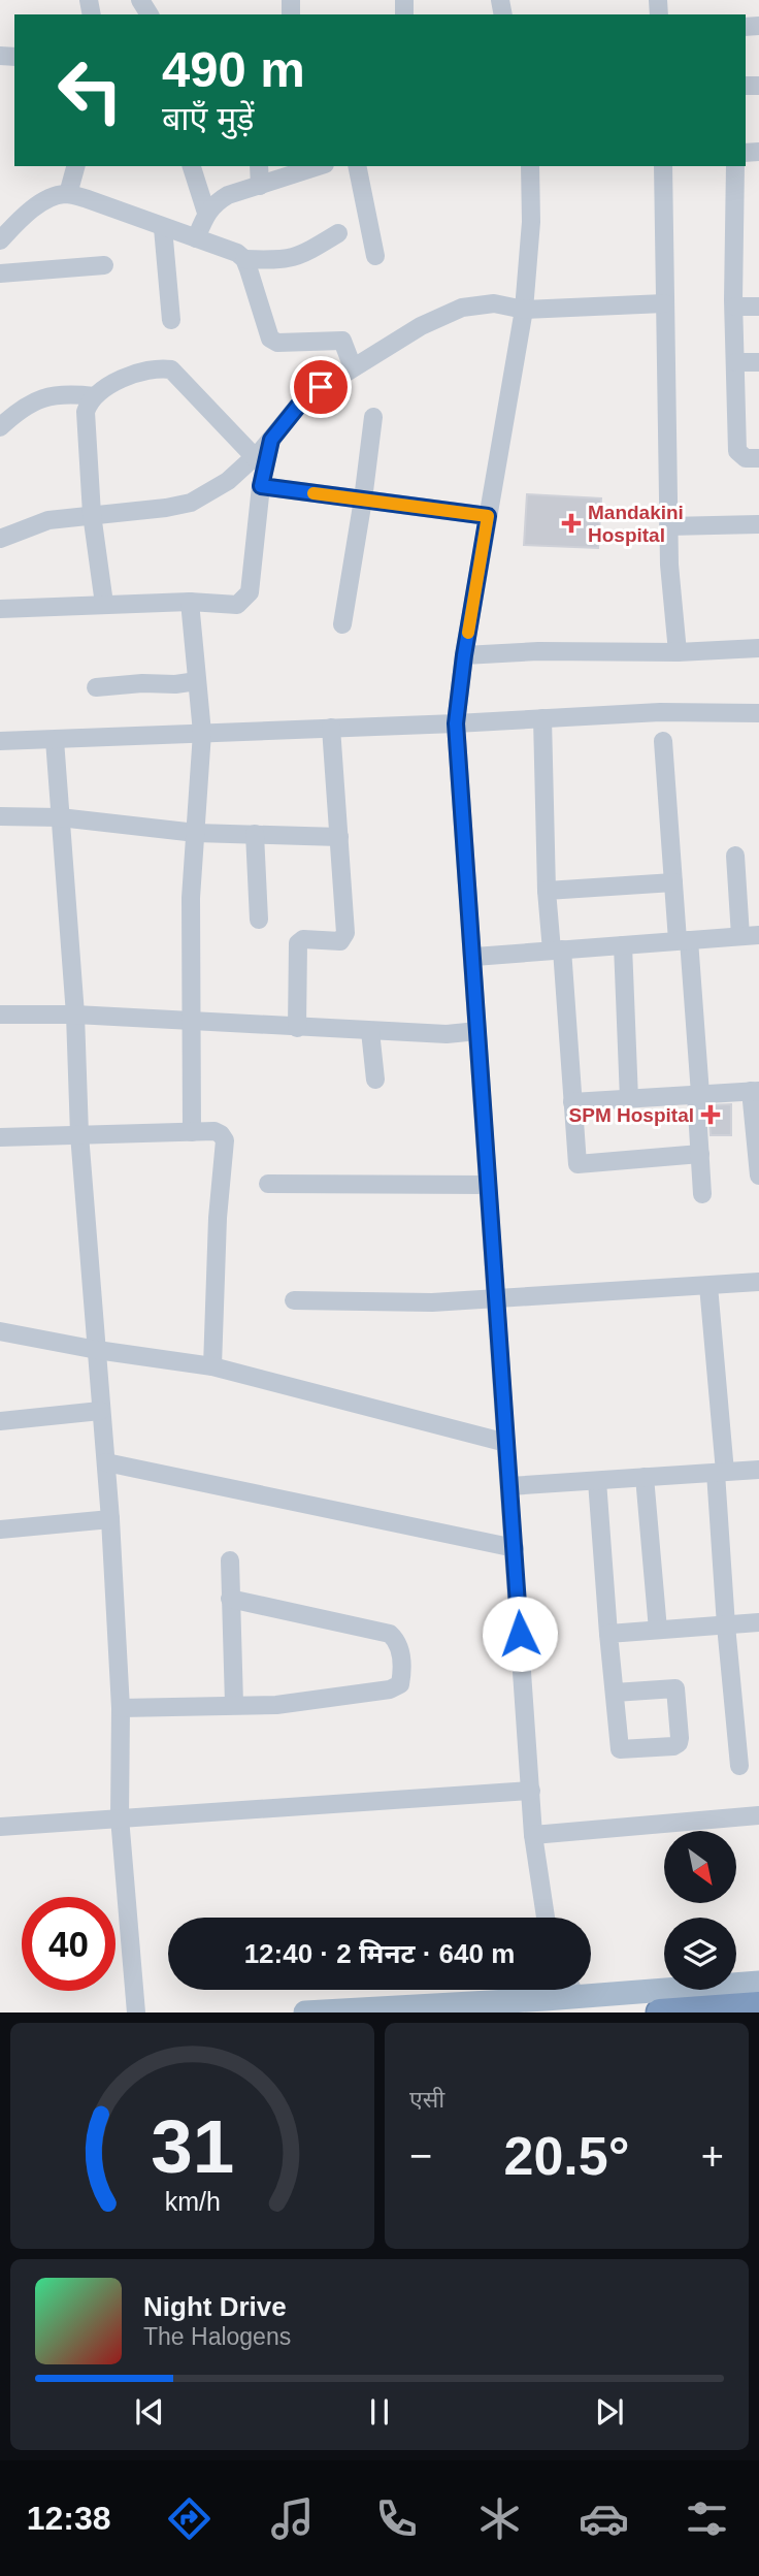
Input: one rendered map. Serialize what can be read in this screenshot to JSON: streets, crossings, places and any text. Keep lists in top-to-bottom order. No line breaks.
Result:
{"places":{"health":["Mandakini Hospital","SPM Hospital"]},"north":"bottom right","page":{"turn":["490 m","बाएँ मुड़ें"],"limit":"40","trip":"12:40 · 2 मिनट · 640 m","tile":"एसी","heat":["−","20.5°","+"],"song":["Night Drive","The Halogens"],"tabs":"12:38","gauge":["31","km/h"]}}
